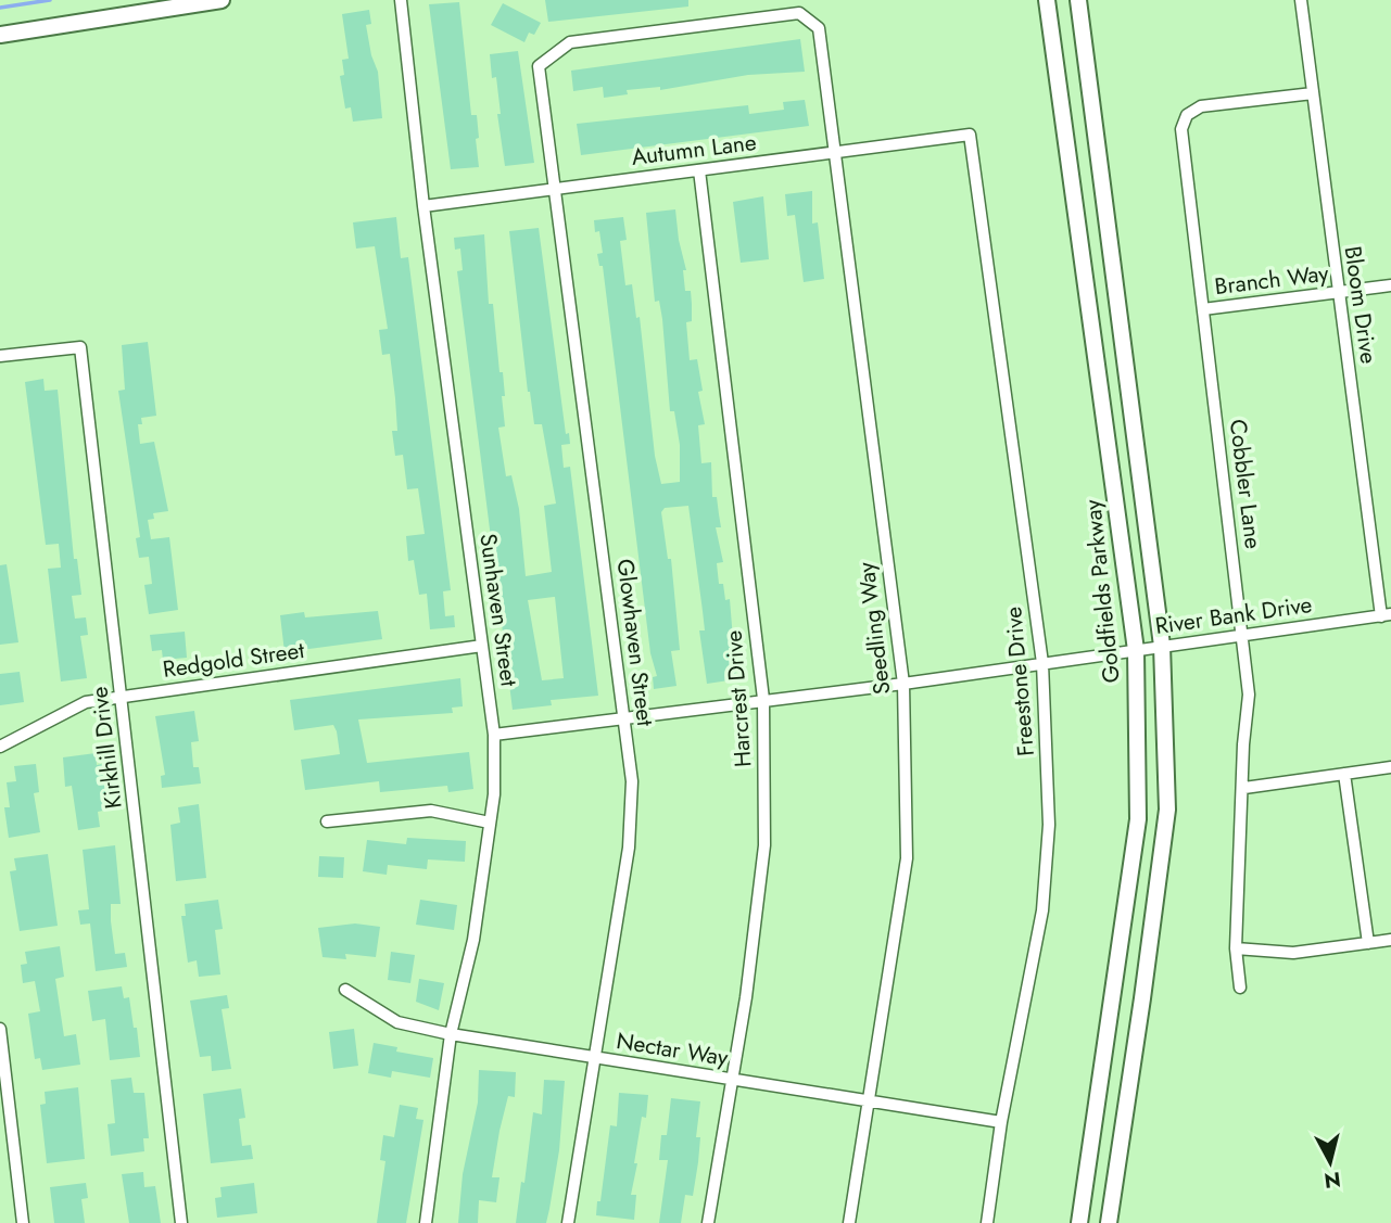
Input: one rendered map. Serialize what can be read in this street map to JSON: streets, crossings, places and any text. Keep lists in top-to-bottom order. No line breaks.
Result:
{"streets":{"main road":["Goldfields Parkway"],"street":["Autumn Lane","Branch Way","Bloom Drive","Cobbler Lane","Sunhaven Street","River Bank Drive","Seedling Way","Glowhaven Street","Redgold Street","Freestone Drive","Harcrest Drive","Kirkhill Drive","Nectar Way"]},"crossings":[["Autumn Lane","Sunhaven Street"],["Autumn Lane","Seedling Way"],["Autumn Lane","Glowhaven Street"],["Autumn Lane","Freestone Drive"],["Autumn Lane","Harcrest Drive"],["Branch Way","Bloom Drive"],["Branch Way","Cobbler Lane"],["Bloom Drive","Cobbler Lane"],["Bloom Drive","River Bank Drive"],["Cobbler Lane","River Bank Drive"],["Goldfields Parkway","River Bank Drive"],["Sunhaven Street","River Bank Drive"],["Sunhaven Street","Redgold Street"],["Sunhaven Street","Nectar Way"],["River Bank Drive","Seedling Way"],["River Bank Drive","Glowhaven Street"],["River Bank Drive","Freestone Drive"],["River Bank Drive","Harcrest Drive"],["Seedling Way","Glowhaven Street"],["Seedling Way","Nectar Way"],["Glowhaven Street","Nectar Way"],["Redgold Street","Kirkhill Drive"],["Freestone Drive","Nectar Way"],["Harcrest Drive","Nectar Way"]],"north":"bottom"}
